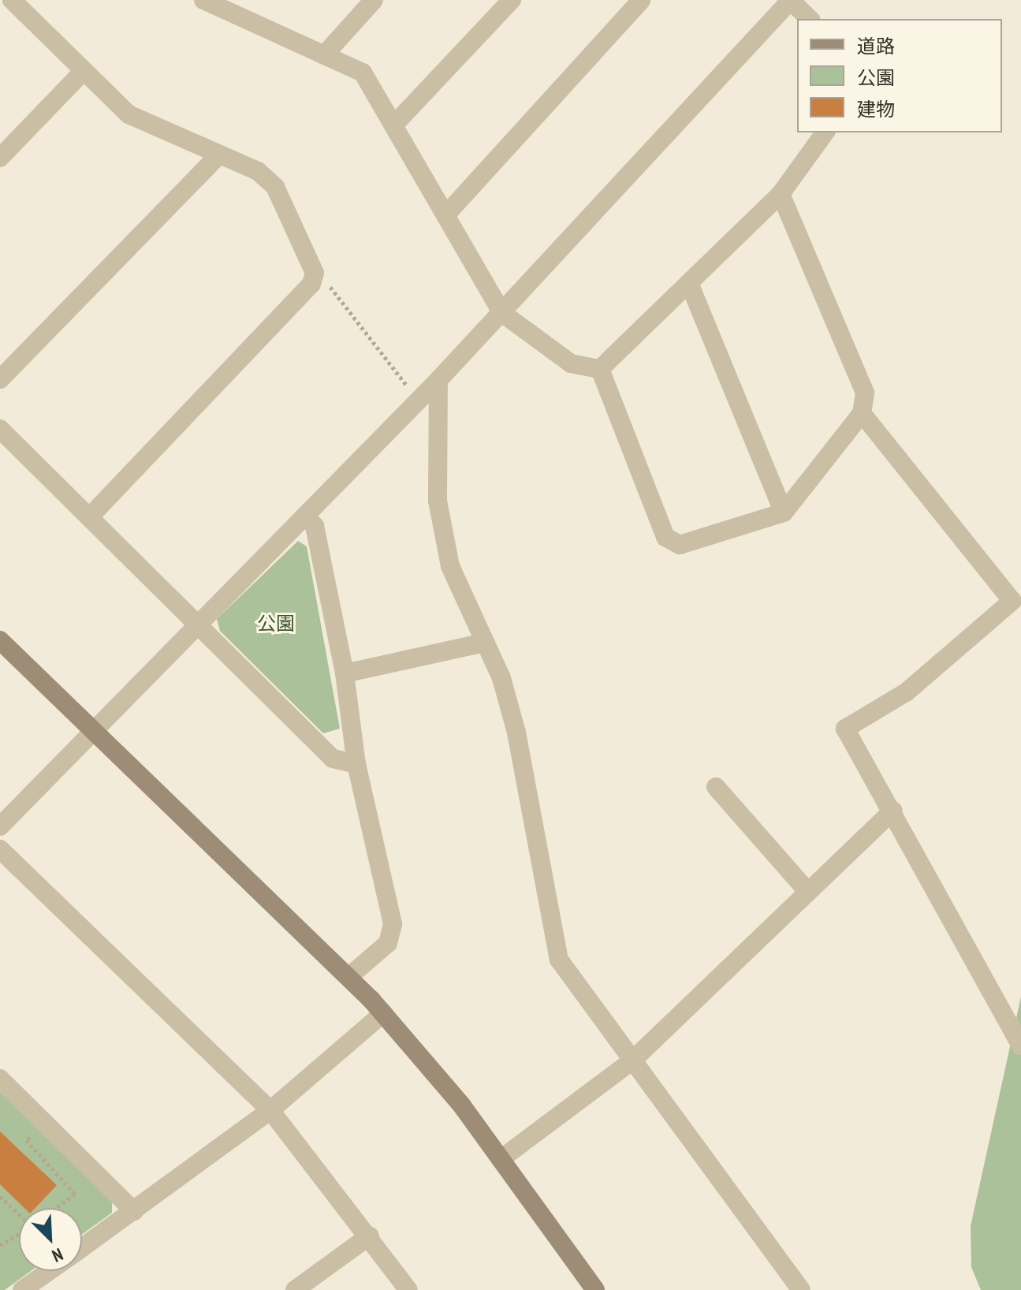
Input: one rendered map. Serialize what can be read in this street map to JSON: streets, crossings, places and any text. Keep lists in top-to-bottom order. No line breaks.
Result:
{"parks":["公園"],"legend":["道路","公園","建物"],"north":"bottom right"}
